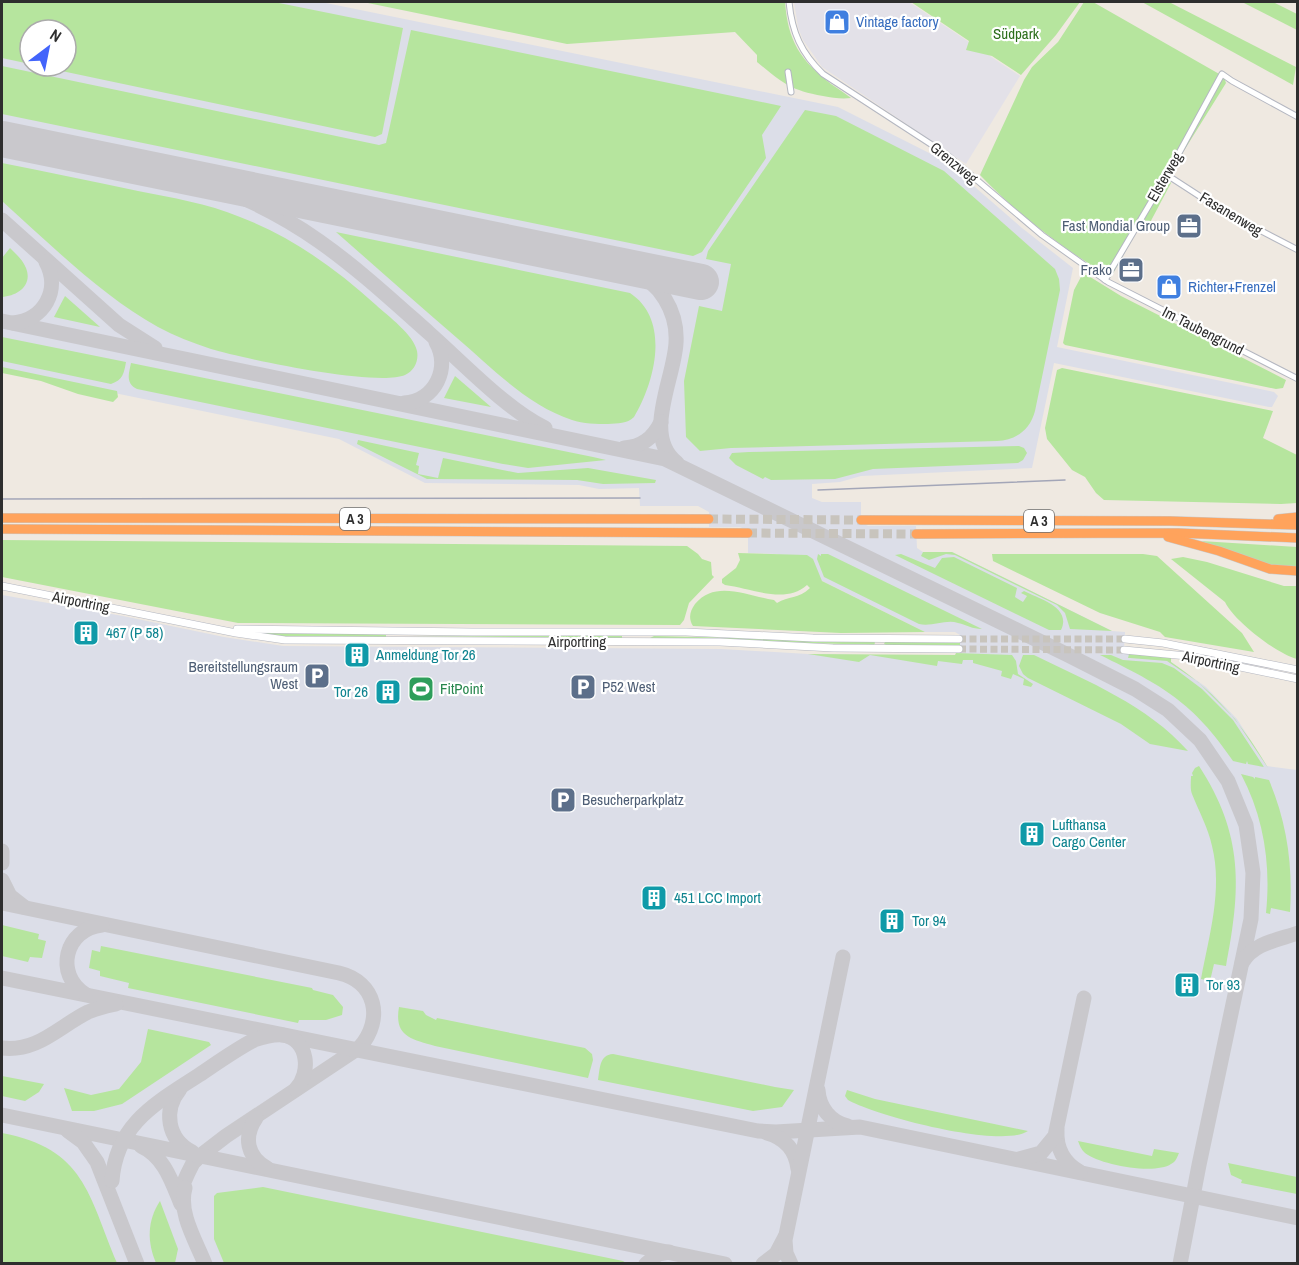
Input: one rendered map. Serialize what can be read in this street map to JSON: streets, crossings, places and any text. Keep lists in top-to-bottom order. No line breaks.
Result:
{"streets":{"highway":["A 3"],"street":["Grenzweg","Elsterweg","Fasanenweg","Im Taubengrund","Airportring"]},"crossings":[["Grenzweg","Elsterweg"],["Grenzweg","Im Taubengrund"],["Elsterweg","Fasanenweg"],["Elsterweg","Im Taubengrund"]],"parks":["Südpark"],"places":{"shop":["Vintage factory","Richter+Frenzel"],"office":["Fast Mondial Group","Frako"],"building":["467 (P 58)","Anmeldung Tor 26","Tor 26","Lufthansa Cargo Center","451 LCC Import","Tor 94","Tor 93"],"parking":["Bereitstellungsraum West","P52 West","Besucherparkplatz"],"sports":["FitPoint"]},"north":"top right"}
